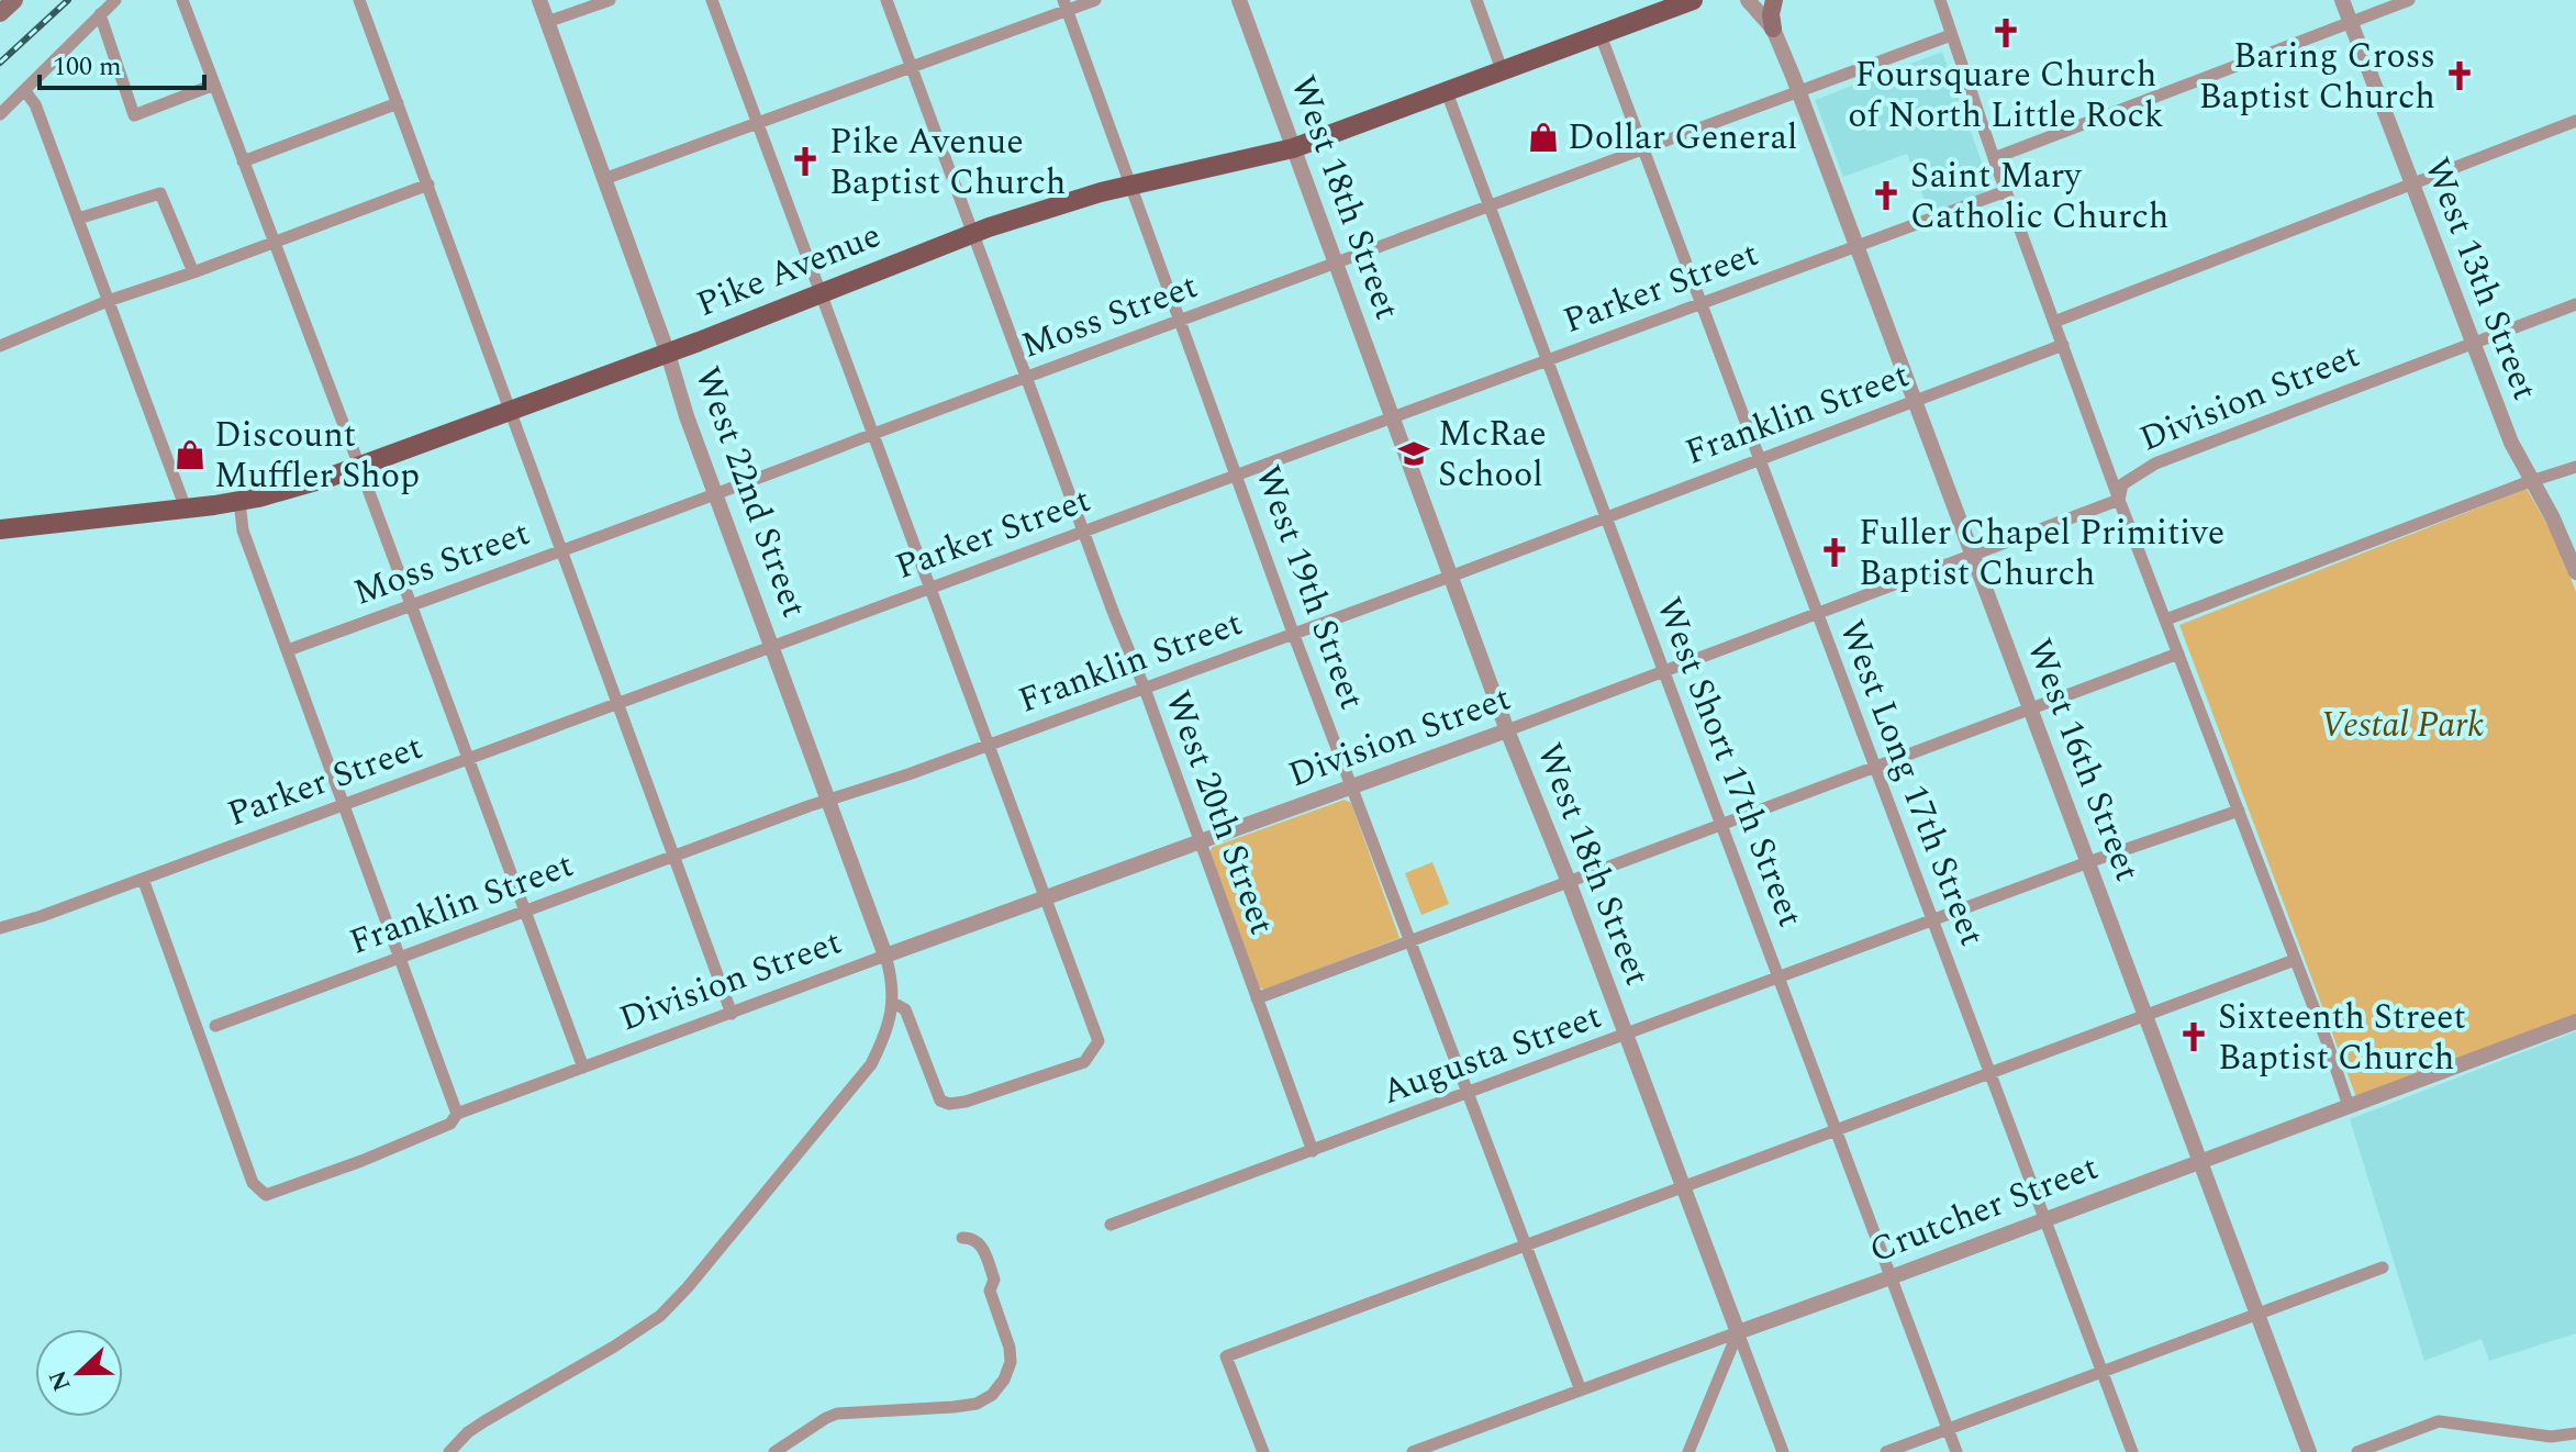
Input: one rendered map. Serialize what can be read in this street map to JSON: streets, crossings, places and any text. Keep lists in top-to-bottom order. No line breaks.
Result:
{"streets":{"main road":["Pike Avenue"],"street":["West 18th Street","West 13th Street","Parker Street","Moss Street","Division Street","Franklin Street","West 22nd Street","West 19th Street","West 16th Street","West Short 17th Street","West Long 17th Street","West 20th Street","Augusta Street","Crutcher Street"]},"crossings":[["West 18th Street","Pike Avenue"],["West 18th Street","Parker Street"],["West 18th Street","Moss Street"],["West 18th Street","Division Street"],["West 18th Street","Franklin Street"],["West 18th Street","Augusta Street"],["West 18th Street","Crutcher Street"],["Pike Avenue","West 22nd Street"],["Pike Avenue","West 19th Street"],["Pike Avenue","West Short 17th Street"],["Pike Avenue","West Long 17th Street"],["Pike Avenue","West 20th Street"],["West 13th Street","Division Street"],["Parker Street","Division Street"],["Parker Street","West 22nd Street"],["Parker Street","West 19th Street"],["Parker Street","West 16th Street"],["Parker Street","West Short 17th Street"],["Parker Street","West Long 17th Street"],["Parker Street","West 20th Street"],["Moss Street","West 22nd Street"],["Moss Street","West 19th Street"],["Moss Street","West 16th Street"],["Moss Street","West Short 17th Street"],["Moss Street","West Long 17th Street"],["Moss Street","West 20th Street"],["Division Street","West 22nd Street"],["Division Street","West 19th Street"],["Division Street","West 16th Street"],["Division Street","West Short 17th Street"],["Division Street","West Long 17th Street"],["Division Street","West 20th Street"],["Franklin Street","West 22nd Street"],["Franklin Street","West 19th Street"],["Franklin Street","West 16th Street"],["Franklin Street","West Short 17th Street"],["Franklin Street","West Long 17th Street"],["Franklin Street","West 20th Street"],["West 19th Street","Augusta Street"],["West 19th Street","Crutcher Street"],["West 16th Street","Augusta Street"],["West 16th Street","Crutcher Street"],["West Short 17th Street","Augusta Street"],["West Short 17th Street","Crutcher Street"],["West Long 17th Street","Augusta Street"],["West Long 17th Street","Crutcher Street"],["West 20th Street","Augusta Street"]],"parks":["Vestal Park"],"places":{"church":["Foursquare Church of North Little Rock","Baring Cross Baptist Church","Pike Avenue Baptist Church","Saint Mary Catholic Church","Fuller Chapel Primitive Baptist Church","Sixteenth Street Baptist Church"],"shop":["Dollar General","Discount Muffler Shop"],"school or university":["McRae School"]},"scale_bar":"100 m","north":"left"}
